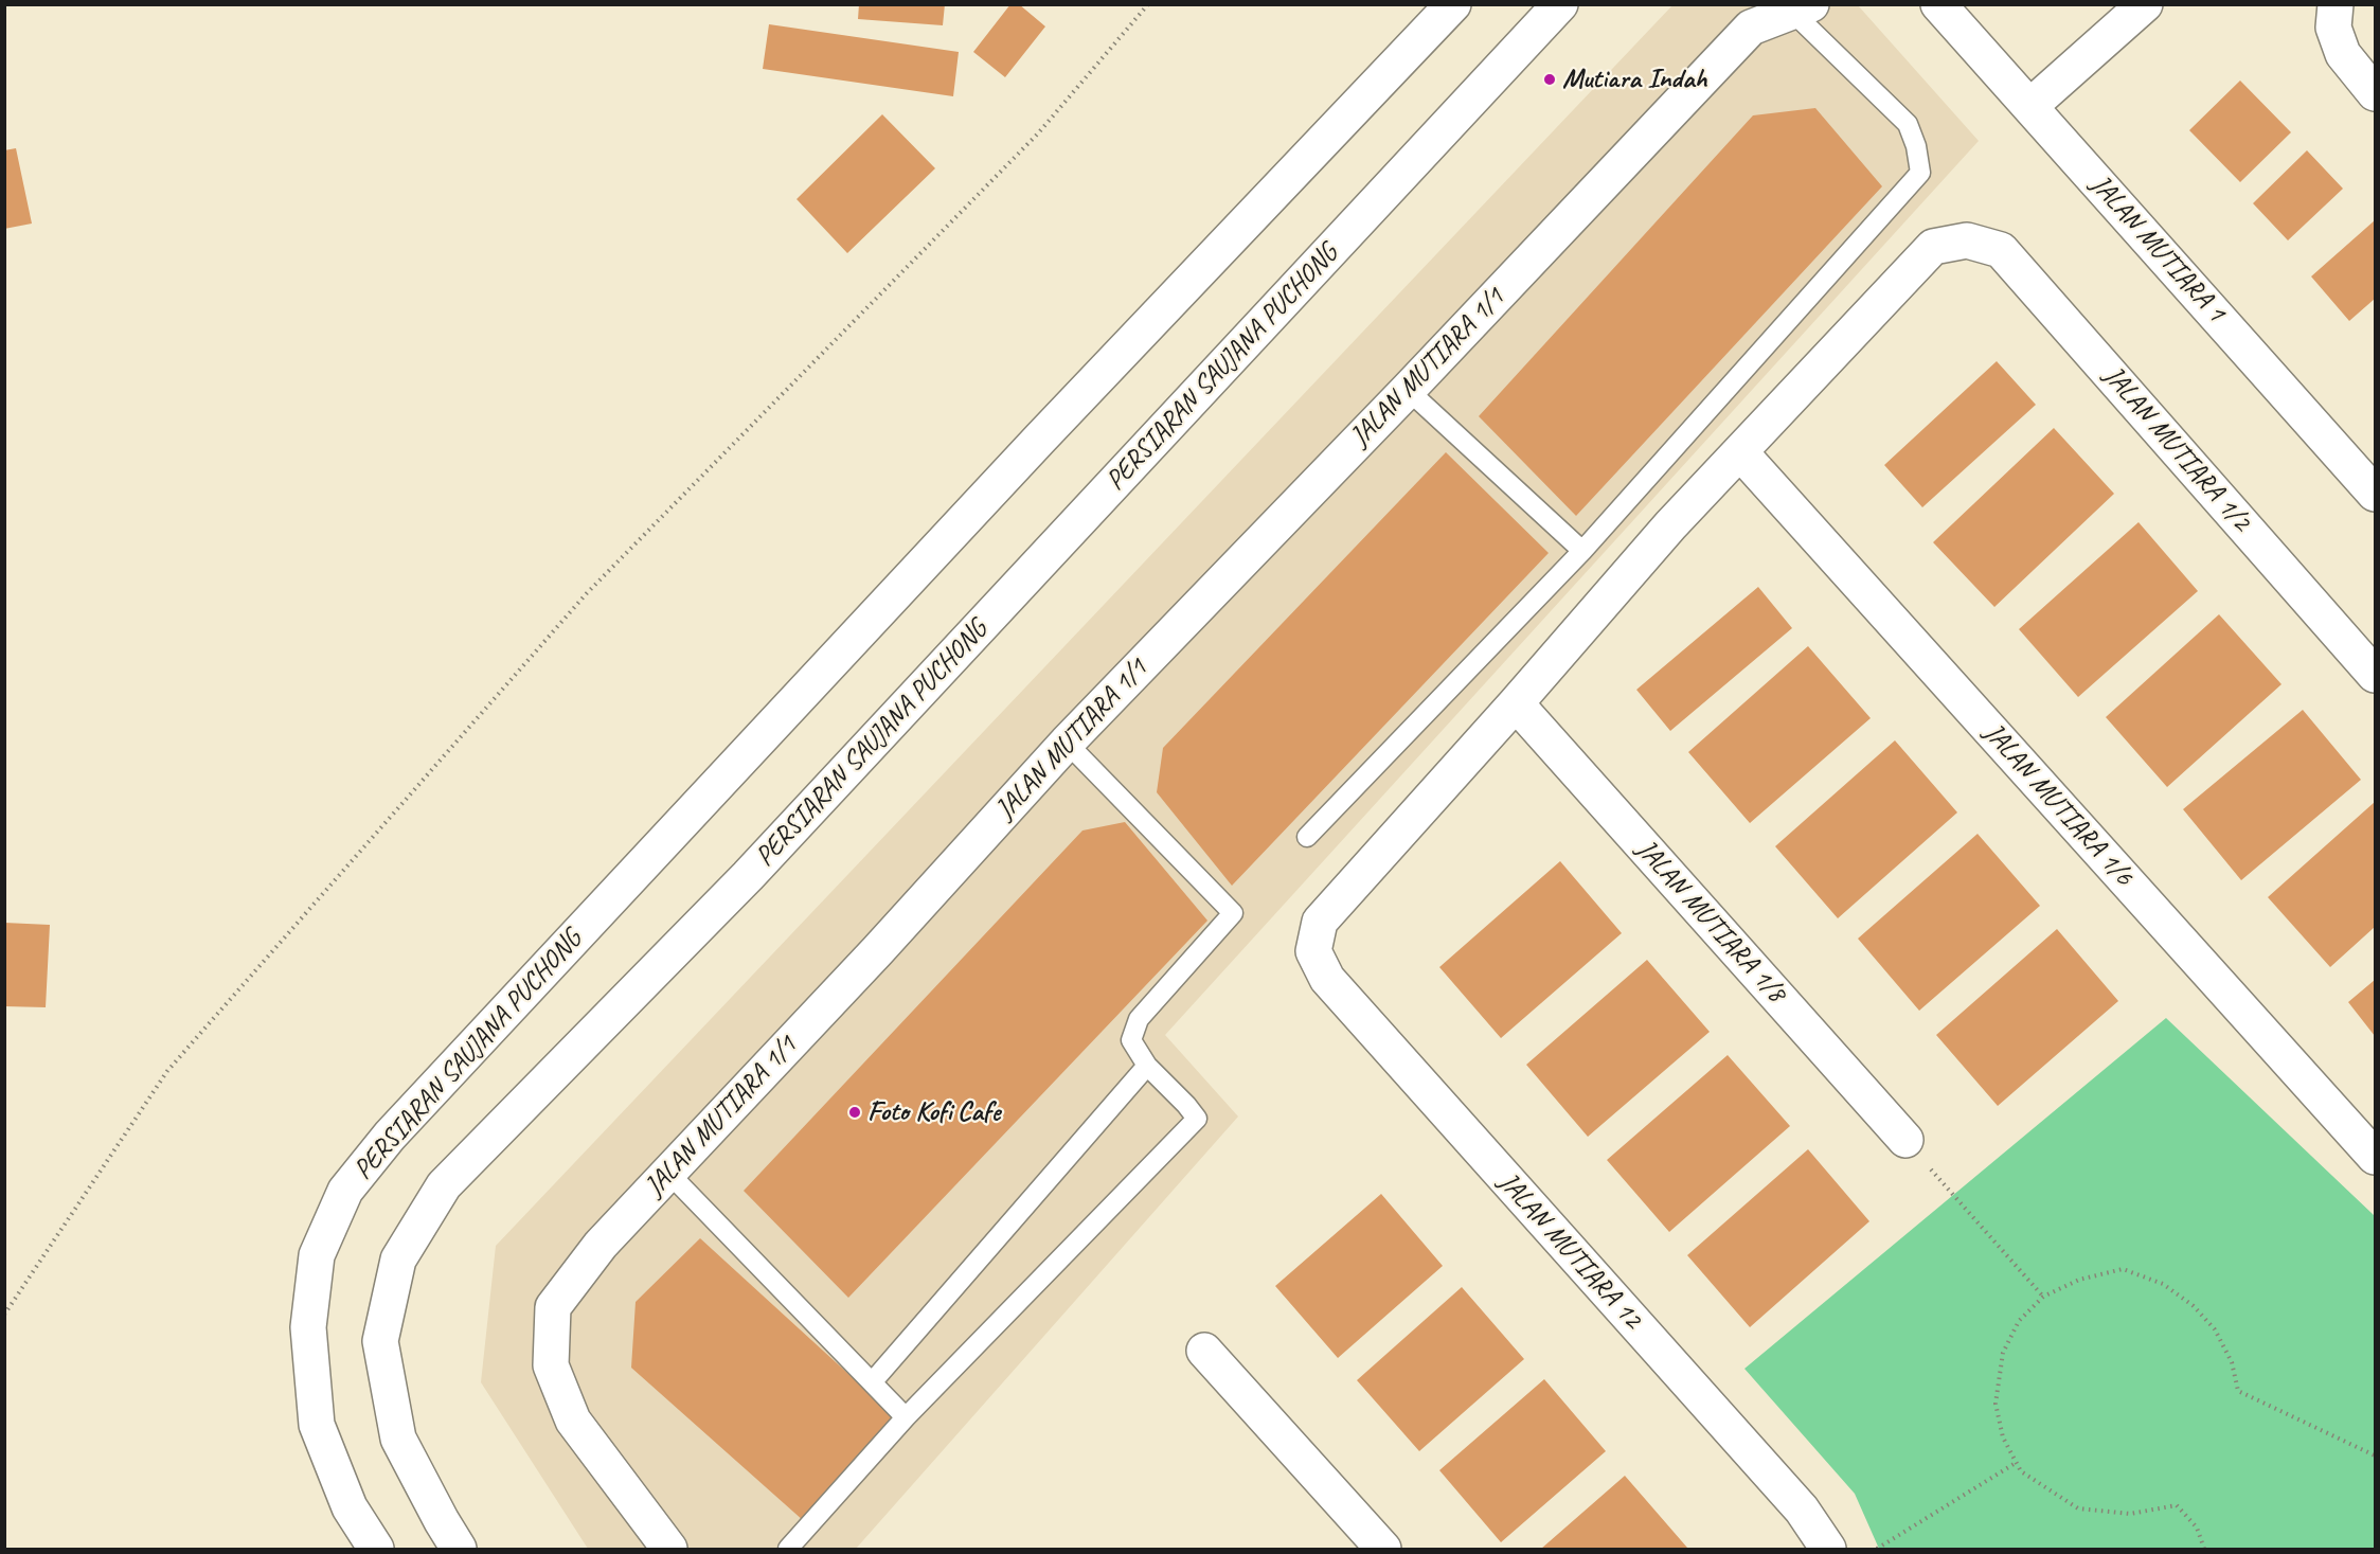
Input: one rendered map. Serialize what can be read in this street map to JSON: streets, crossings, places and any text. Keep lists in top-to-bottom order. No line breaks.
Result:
{"streets":{"street":["JALAN MUTIARA 1","PERSIARAN SAUJANA PUCHONG","JALAN MUTIARA 1/1","JALAN MUTIARA 1/2","JALAN MUTIARA 1/6","JALAN MUTIARA 1/8","JALAN MUTIARA 12"]},"crossings":[["JALAN MUTIARA 1/2","JALAN MUTIARA 1/6"],["JALAN MUTIARA 1/8","JALAN MUTIARA 12"]],"places":["Mutiara Indah","Foto Kofi Cafe"]}
